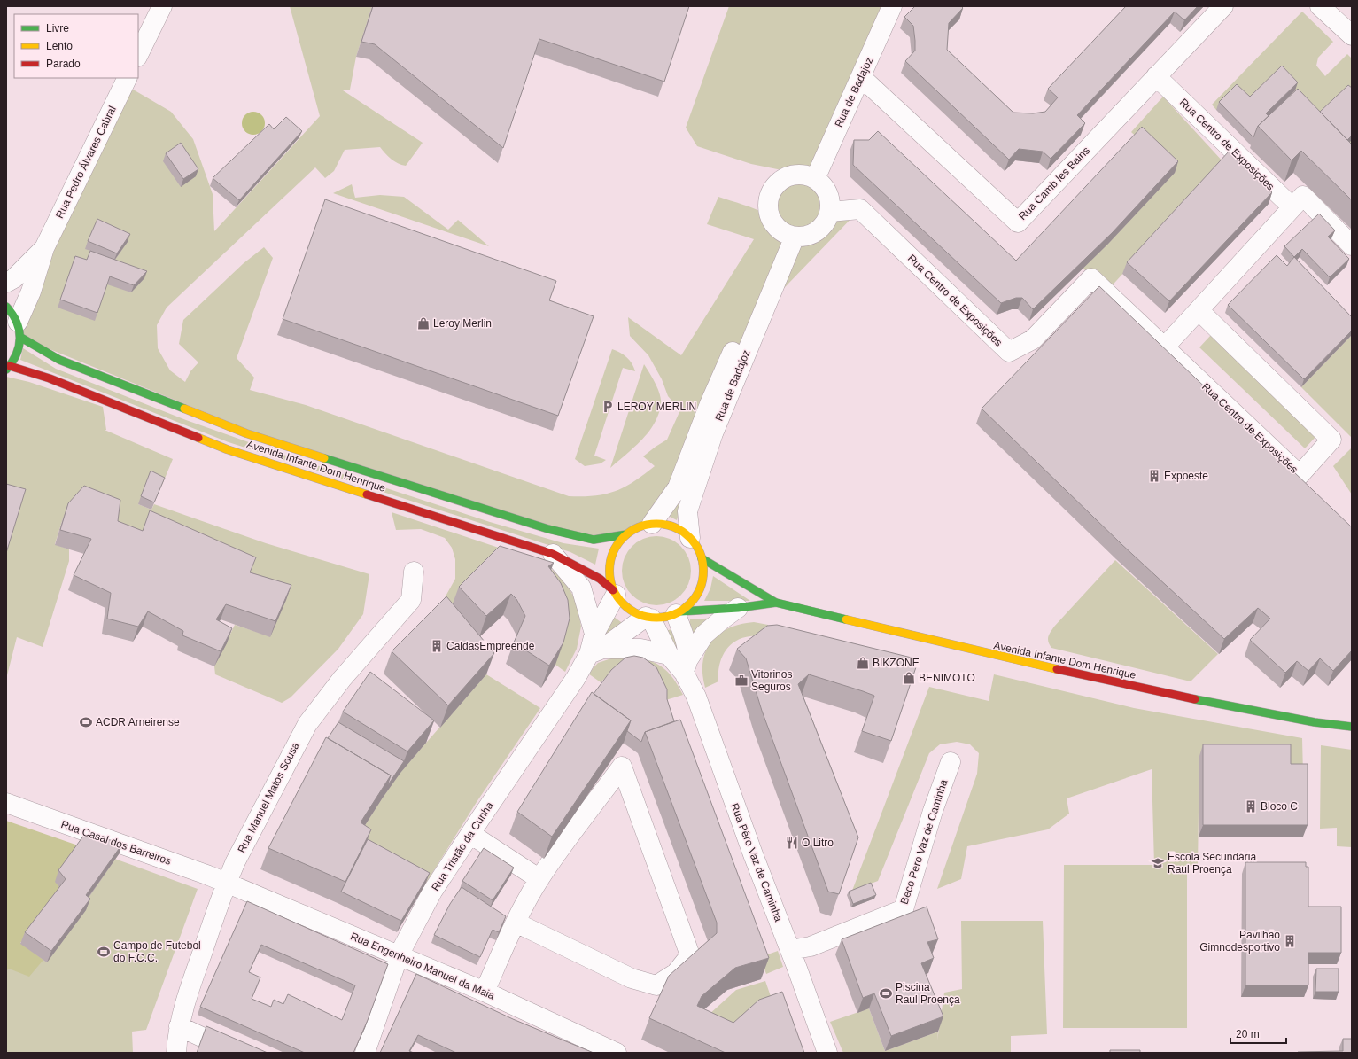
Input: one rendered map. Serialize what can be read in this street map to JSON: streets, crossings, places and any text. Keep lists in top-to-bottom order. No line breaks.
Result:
{"streets":{"main road":["Avenida Infante Dom Henrique"],"street":["Rua de Badajoz","Rua Centro de Exposições","Rua Pedro Álvares Cabral","Rua Camb les Bains","Rua Manuel Matos Sousa","Beco Pero Vaz de Caminha","Rua Casal dos Barreiros","Rua Tristão da Cunha","Rua Pêro Vaz de Caminha","Rua Engenheiro Manuel da Maia"]},"crossings":[["Rua de Badajoz","Rua Centro de Exposições"],["Rua de Badajoz","Rua Camb les Bains"],["Rua de Badajoz","Avenida Infante Dom Henrique"],["Rua de Badajoz","Rua Tristão da Cunha"],["Rua Centro de Exposições","Rua Camb les Bains"],["Avenida Infante Dom Henrique","Rua Tristão da Cunha"],["Rua Manuel Matos Sousa","Rua Casal dos Barreiros"],["Rua Manuel Matos Sousa","Rua Engenheiro Manuel da Maia"],["Beco Pero Vaz de Caminha","Rua Pêro Vaz de Caminha"],["Rua Casal dos Barreiros","Rua Engenheiro Manuel da Maia"],["Rua Tristão da Cunha","Rua Engenheiro Manuel da Maia"]],"places":{"shop":["Leroy Merlin","BIKZONE","BENIMOTO"],"parking":["LEROY MERLIN"],"building":["Expoeste","CaldasEmpreende","Bloco C","Pavilhão Gimnodesportivo"],"office":["Vitorinos Seguros"],"sports":["ACDR Arneirense","Campo de Futebol do F.C.C.","Piscina Raul Proença"],"restaurant":["O Litro"],"school or university":["Escola Secundária Raul Proença"]},"legend":["Livre","Lento","Parado"],"scale_bar":"20 m"}
